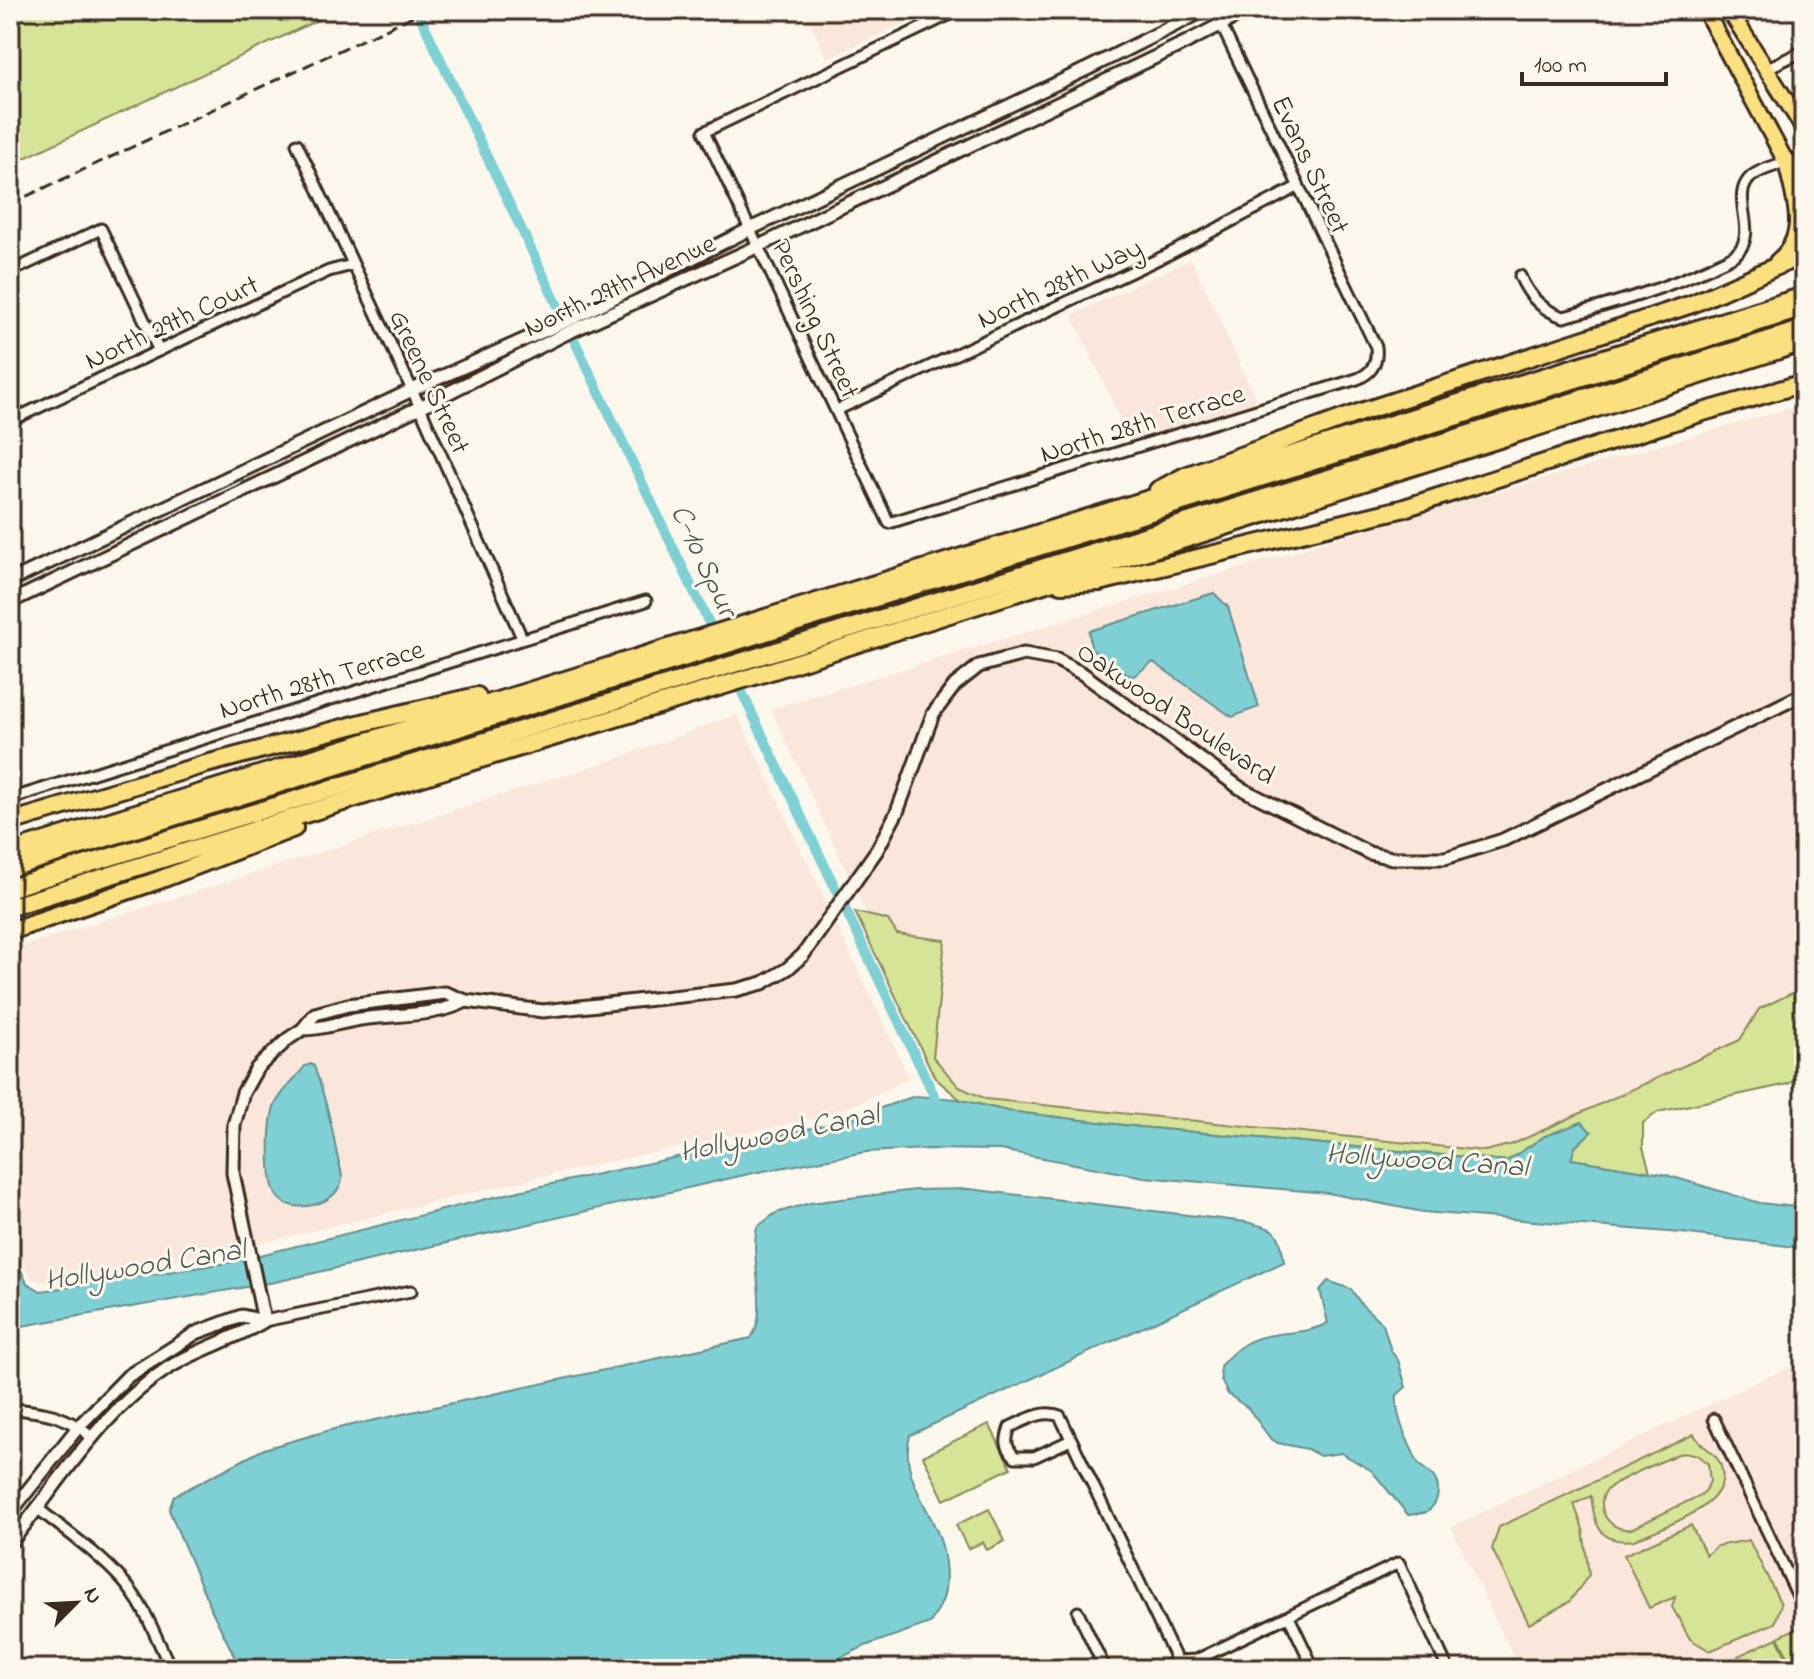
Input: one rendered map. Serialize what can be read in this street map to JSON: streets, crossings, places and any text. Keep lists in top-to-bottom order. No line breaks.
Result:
{"streets":{"street":["Evans Street","North 28th Way","North 29th Avenue","Pershing Street","North 29th Court","Greene Street","North 28th Terrace","Oakwood Boulevard"]},"crossings":[["Evans Street","North 28th Way"],["Evans Street","North 29th Avenue"],["Evans Street","North 28th Terrace"],["North 28th Way","Pershing Street"],["North 29th Avenue","Pershing Street"],["North 29th Avenue","Greene Street"],["Pershing Street","North 28th Terrace"],["North 29th Court","Greene Street"],["Greene Street","North 28th Terrace"]],"water":["C-10 Spur","Hollywood Canal"],"scale_bar":"100 m","north":"top right"}
